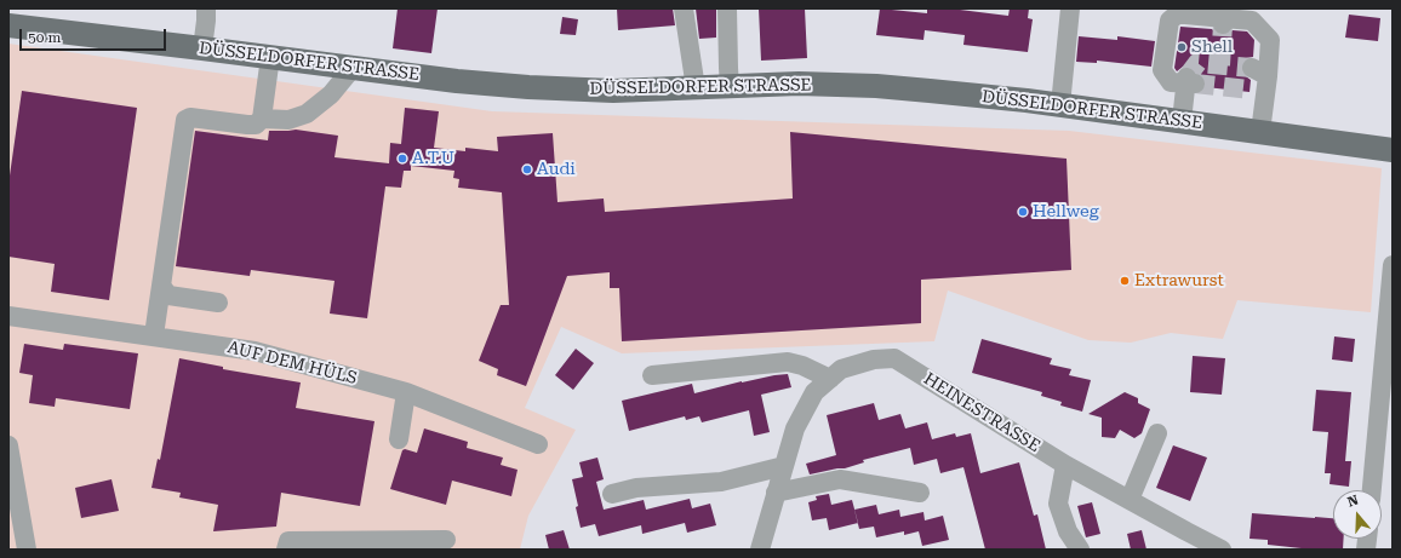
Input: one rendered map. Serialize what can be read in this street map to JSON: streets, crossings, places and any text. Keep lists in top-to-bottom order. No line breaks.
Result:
{"streets":{"main road":["DÜSSELDORFER STRASSE"],"street":["AUF DEM HÜLS","HEINESTRASSE"]},"places":["Shell","A.T.U","Audi","Hellweg","Extrawurst"],"scale_bar":"50 m","north":"top"}
